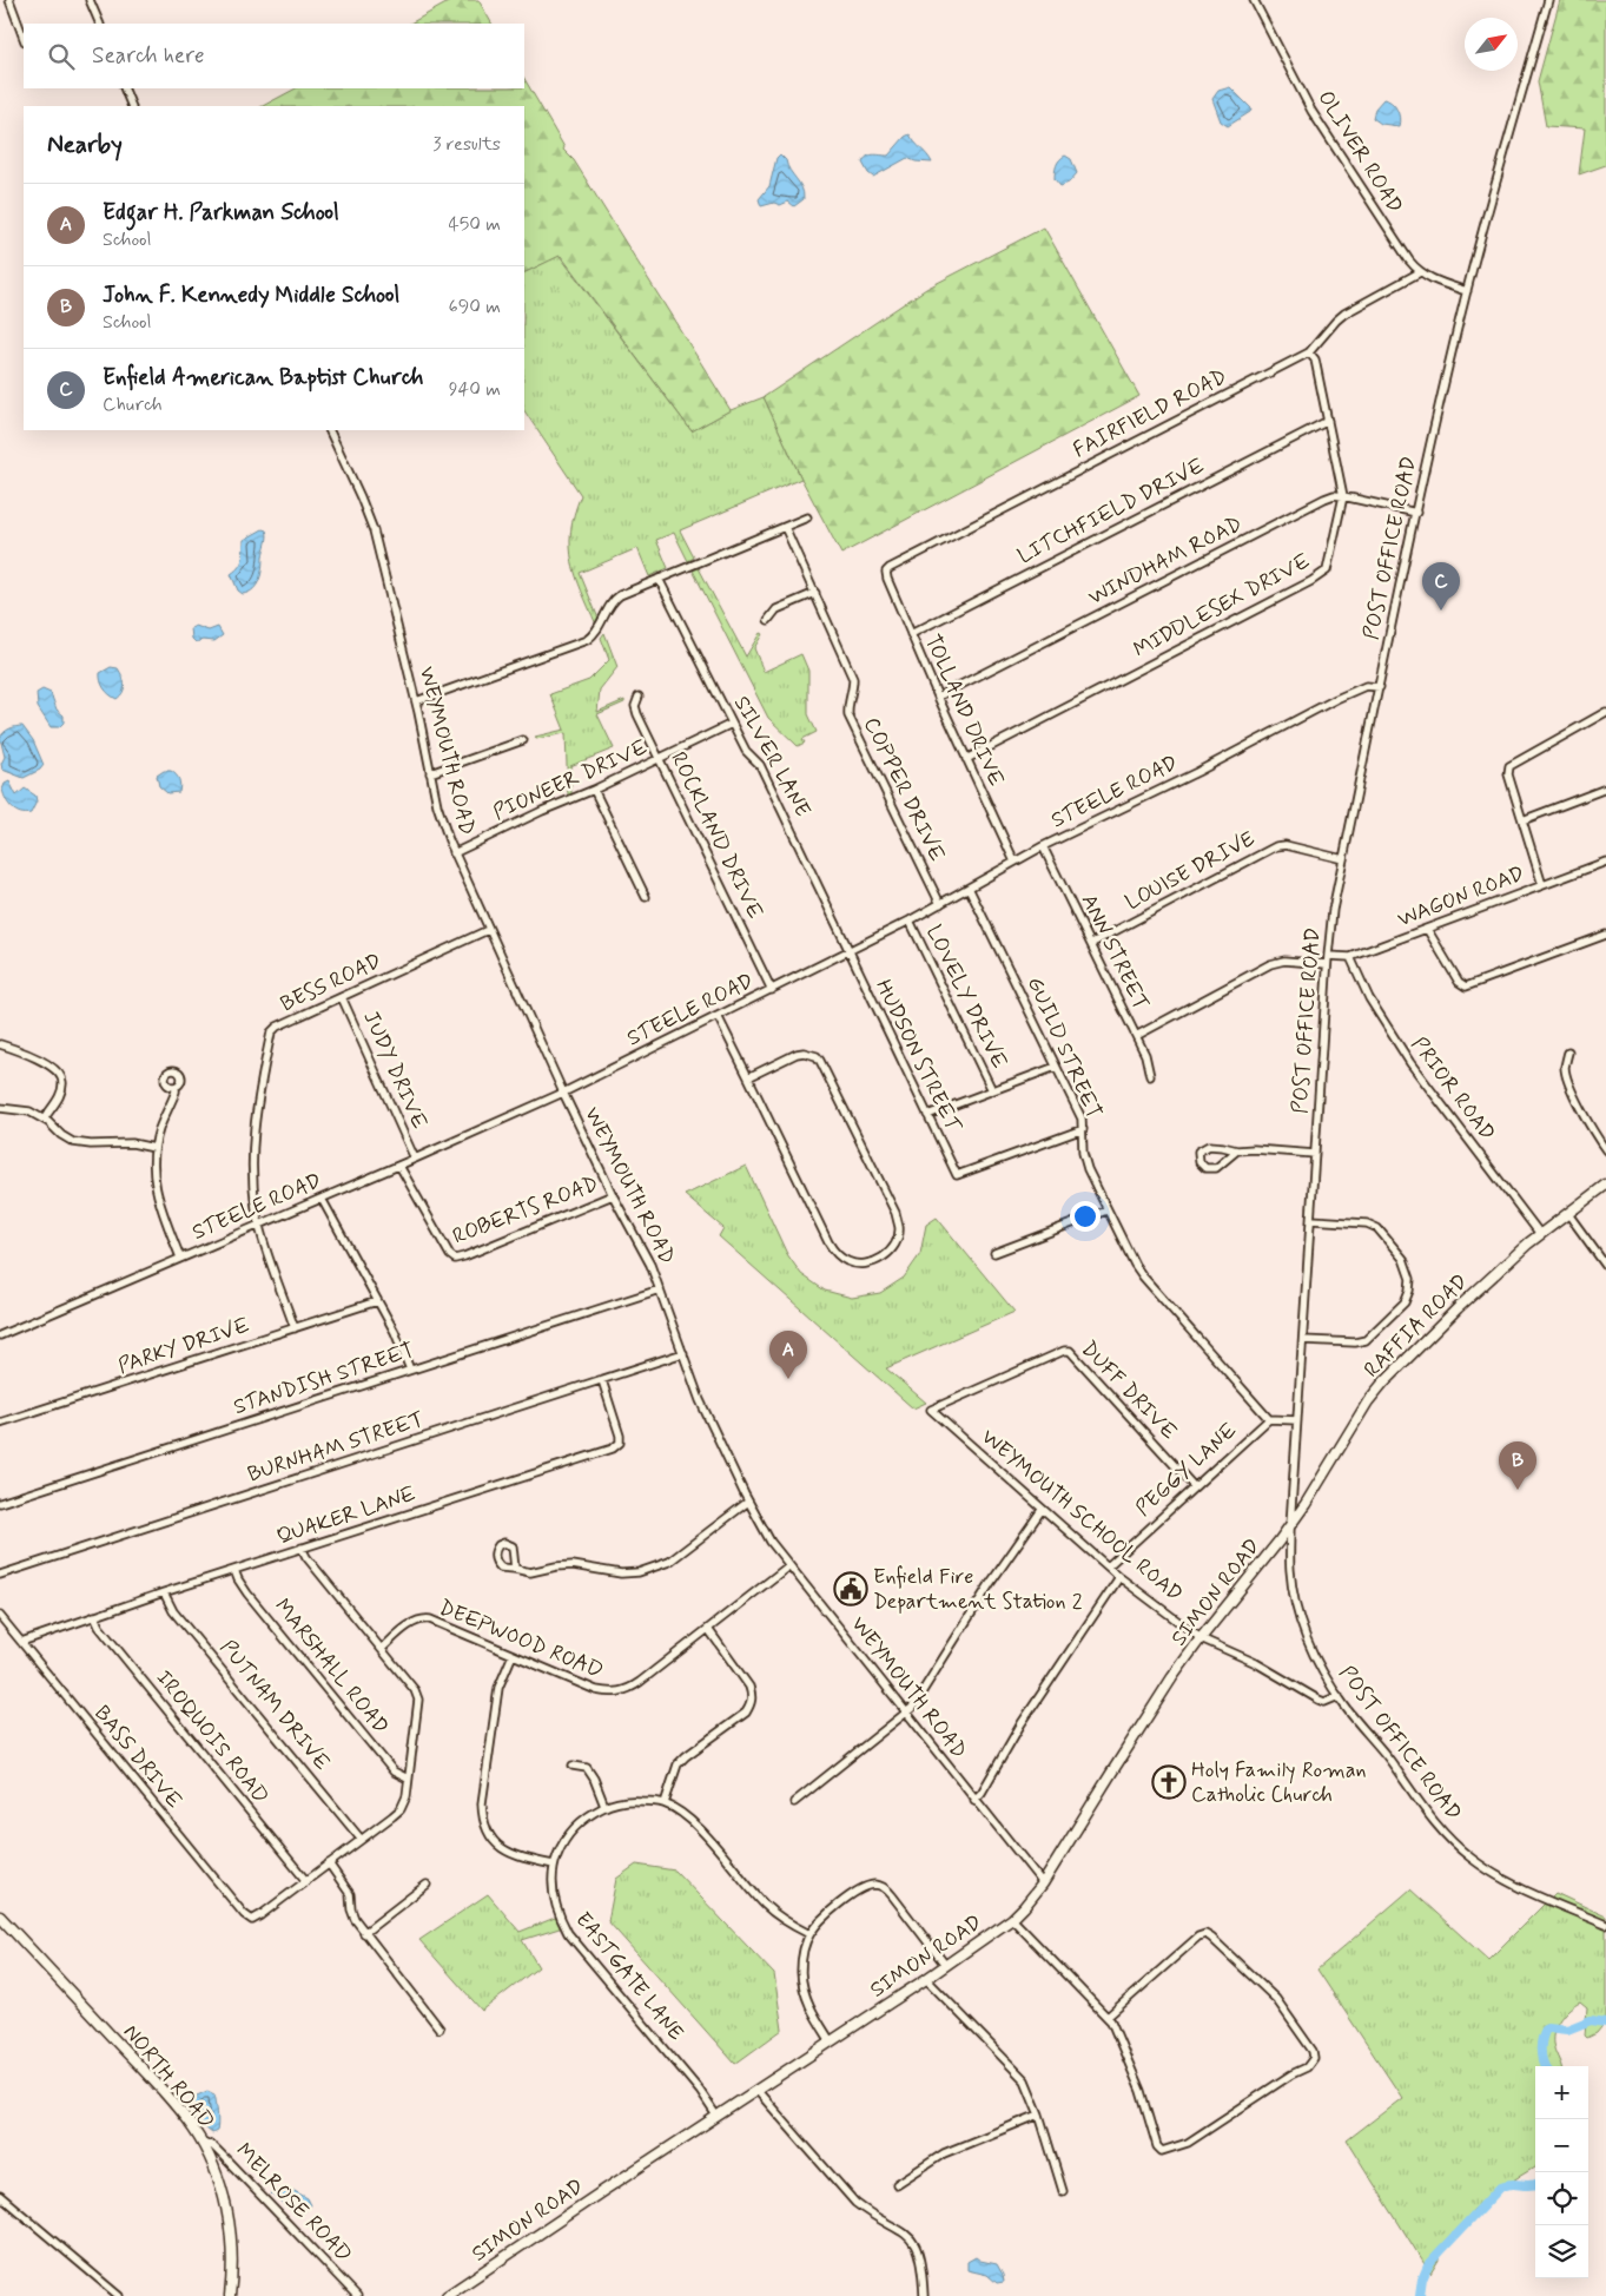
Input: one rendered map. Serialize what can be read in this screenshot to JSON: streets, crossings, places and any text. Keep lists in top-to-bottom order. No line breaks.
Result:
{"streets":{"main road":["RAFFIA ROAD","SIMON ROAD","NORTH ROAD"],"street":["OLIVER ROAD","FAIRFIELD ROAD","LITCHFIELD DRIVE","POST OFFICE ROAD","WINDHAM ROAD","MIDDLESEX DRIVE","TOLLAND DRIVE","WEYMOUTH ROAD","SILVER LANE","PIONEER DRIVE","COPPER DRIVE","STEELE ROAD","ROCKLAND DRIVE","LOUISE DRIVE","WAGON ROAD","ANN STREET","BESS ROAD","LOVELY DRIVE","GUILD STREET","HUDSON STREET","JUDY DRIVE","PRIOR ROAD","ROBERTS ROAD","PARKY DRIVE","STANDISH STREET","DUFF DRIVE","BURNHAM STREET","PEGGY LANE","QUAKER LANE","WEYMOUTH SCHOOL ROAD","DEEPWOOD ROAD","MARSHALL ROAD","PUTNAM DRIVE","IROQUOIS ROAD","BASS DRIVE","EASTGATE LANE","MELROSE ROAD"]},"crossings":[["OLIVER ROAD","FAIRFIELD ROAD"],["OLIVER ROAD","POST OFFICE ROAD"],["FAIRFIELD ROAD","MIDDLESEX DRIVE"],["FAIRFIELD ROAD","TOLLAND DRIVE"],["LITCHFIELD DRIVE","MIDDLESEX DRIVE"],["LITCHFIELD DRIVE","TOLLAND DRIVE"],["POST OFFICE ROAD","WINDHAM ROAD"],["POST OFFICE ROAD","STEELE ROAD"],["POST OFFICE ROAD","LOUISE DRIVE"],["POST OFFICE ROAD","WAGON ROAD"],["POST OFFICE ROAD","RAFFIA ROAD"],["POST OFFICE ROAD","WEYMOUTH SCHOOL ROAD"],["POST OFFICE ROAD","SIMON ROAD"],["WINDHAM ROAD","MIDDLESEX DRIVE"],["WINDHAM ROAD","TOLLAND DRIVE"],["MIDDLESEX DRIVE","TOLLAND DRIVE"],["TOLLAND DRIVE","STEELE ROAD"],["WEYMOUTH ROAD","PIONEER DRIVE"],["WEYMOUTH ROAD","STEELE ROAD"],["WEYMOUTH ROAD","BESS ROAD"],["WEYMOUTH ROAD","ROBERTS ROAD"],["WEYMOUTH ROAD","STANDISH STREET"],["WEYMOUTH ROAD","BURNHAM STREET"],["WEYMOUTH ROAD","SIMON ROAD"],["WEYMOUTH ROAD","DEEPWOOD ROAD"],["SILVER LANE","PIONEER DRIVE"],["SILVER LANE","STEELE ROAD"],["SILVER LANE","HUDSON STREET"],["PIONEER DRIVE","ROCKLAND DRIVE"],["COPPER DRIVE","STEELE ROAD"],["STEELE ROAD","ROCKLAND DRIVE"],["STEELE ROAD","ANN STREET"],["STEELE ROAD","BESS ROAD"],["STEELE ROAD","LOVELY DRIVE"],["STEELE ROAD","GUILD STREET"],["STEELE ROAD","HUDSON STREET"],["STEELE ROAD","JUDY DRIVE"],["STEELE ROAD","ROBERTS ROAD"],["LOUISE DRIVE","ANN STREET"],["WAGON ROAD","PRIOR ROAD"],["BESS ROAD","JUDY DRIVE"],["GUILD STREET","HUDSON STREET"],["GUILD STREET","PEGGY LANE"],["PRIOR ROAD","RAFFIA ROAD"],["RAFFIA ROAD","SIMON ROAD"],["DUFF DRIVE","PEGGY LANE"],["DUFF DRIVE","WEYMOUTH SCHOOL ROAD"],["BURNHAM STREET","QUAKER LANE"],["PEGGY LANE","WEYMOUTH SCHOOL ROAD"],["QUAKER LANE","MARSHALL ROAD"],["QUAKER LANE","PUTNAM DRIVE"],["QUAKER LANE","IROQUOIS ROAD"],["QUAKER LANE","BASS DRIVE"],["WEYMOUTH SCHOOL ROAD","SIMON ROAD"],["SIMON ROAD","EASTGATE LANE"],["IROQUOIS ROAD","BASS DRIVE"],["NORTH ROAD","MELROSE ROAD"]],"places":{"public building":["Enfield Fire Department Station 2"],"church":["Holy Family Roman Catholic Church"]},"north":"top right","page":{"search":"Search here","heading":["Nearby","3 results"],"list":[{"mark":"A","name":"Edgar H. Parkman School","note":"School","value":"450 m"},{"mark":"B","name":"John F. Kennedy Middle School","note":"School","value":"690 m"},{"mark":"C","name":"Enfield American Baptist Church","note":"Church","value":"940 m"}],"pins":["C","A","B"],"map_buttons":["+","−"]}}
